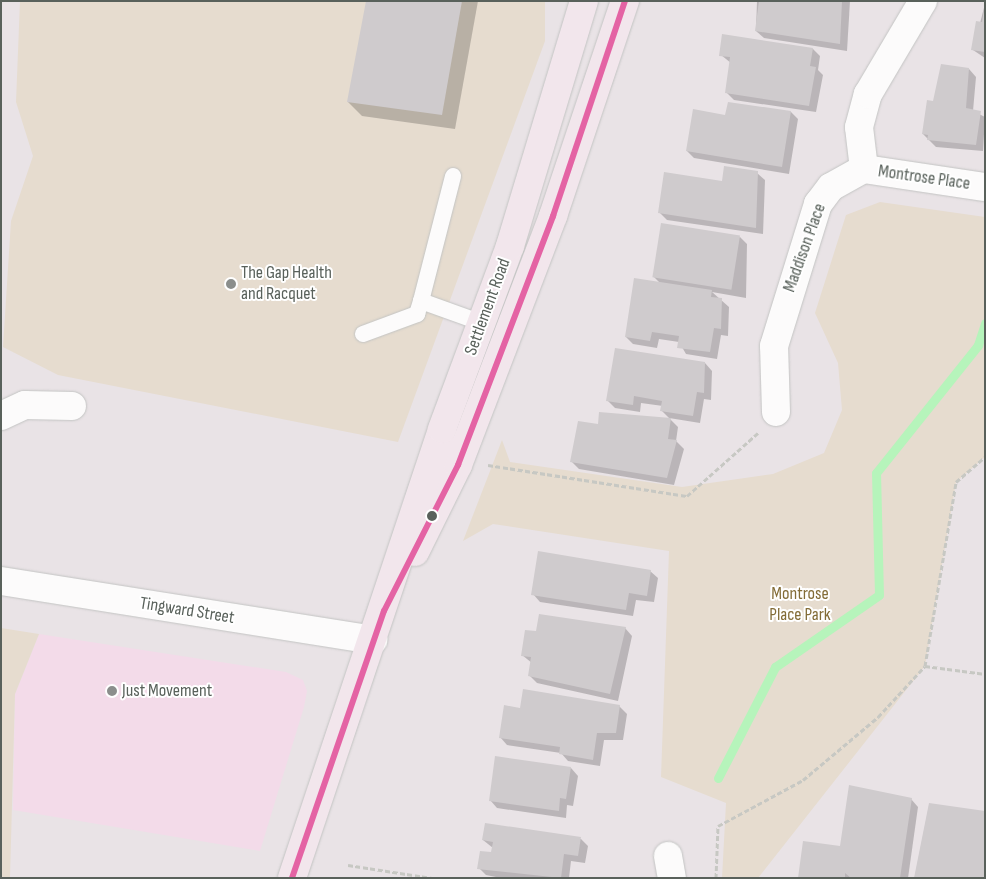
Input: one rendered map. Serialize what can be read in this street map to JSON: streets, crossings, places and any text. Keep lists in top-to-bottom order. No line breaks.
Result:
{"streets":{"main road":["Settlement Road"],"street":["Montrose Place","Maddison Place","Tingward Street"]},"crossings":[["Montrose Place","Maddison Place"],["Settlement Road","Tingward Street"]],"parks":["Montrose Place Park"],"places":["The Gap Health and Racquet","Just Movement"]}
